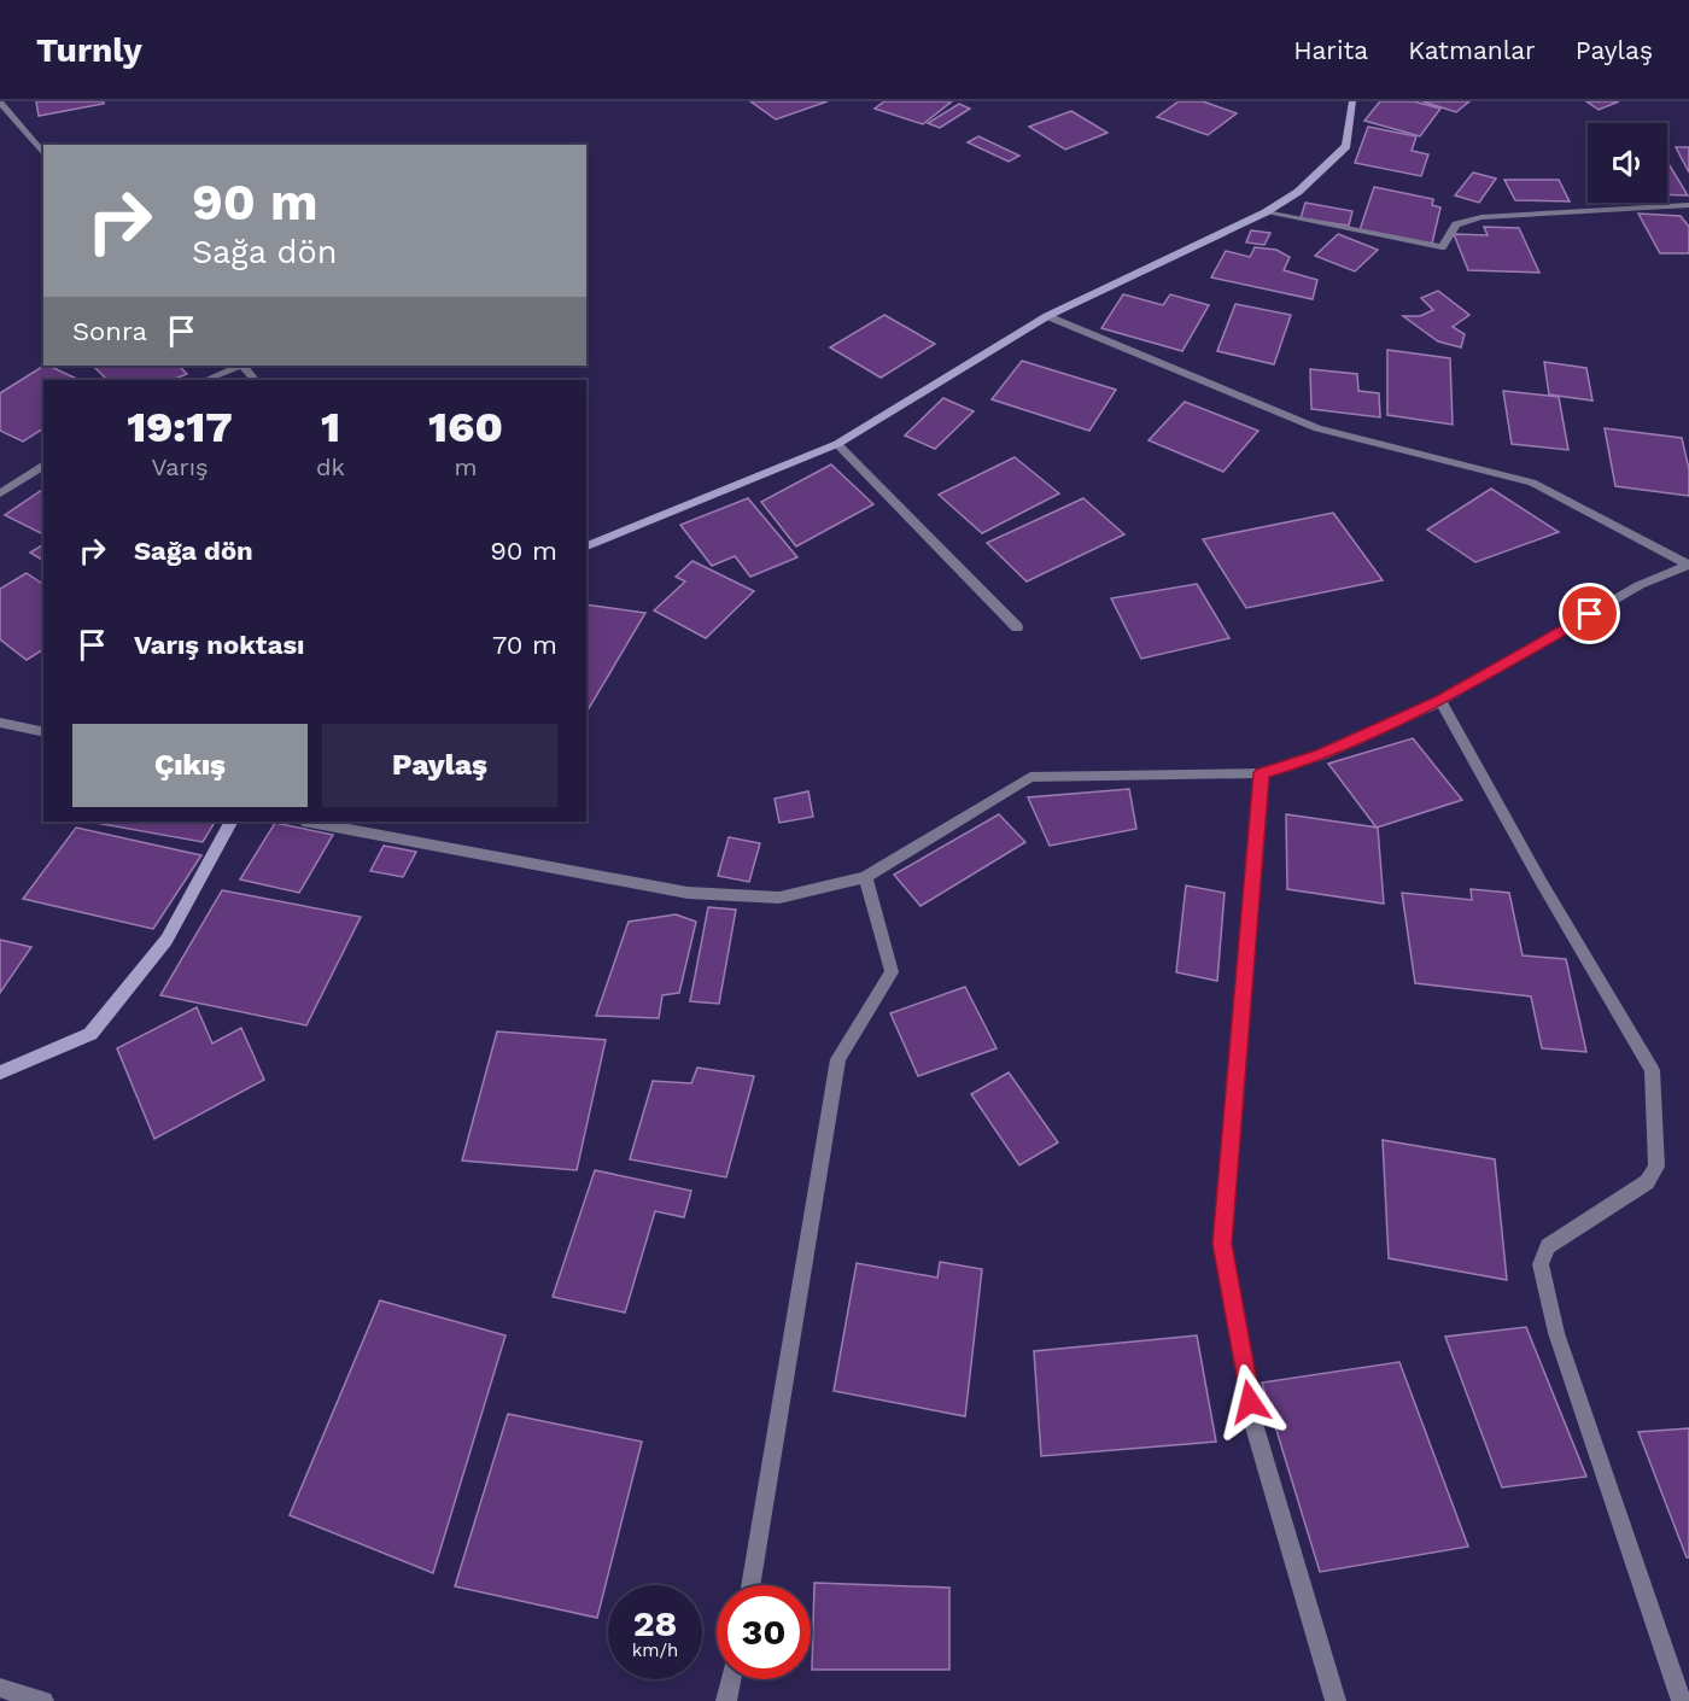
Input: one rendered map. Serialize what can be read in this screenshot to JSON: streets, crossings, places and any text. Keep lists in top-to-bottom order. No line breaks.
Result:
{"page":{"header":"Turnly","nav":["Harita","Katmanlar","Paylaş"],"turn":["90 m","Sağa dön"],"then":"Sonra","eta":["19:17","Varış","1","dk","160","m"],"list":[{"name":"Sağa dön","value":"90 m"},{"name":"Varış noktası","value":"70 m"}],"buttons":["Çıkış","Paylaş"],"speed":"28 km/h","limit":"30"}}
